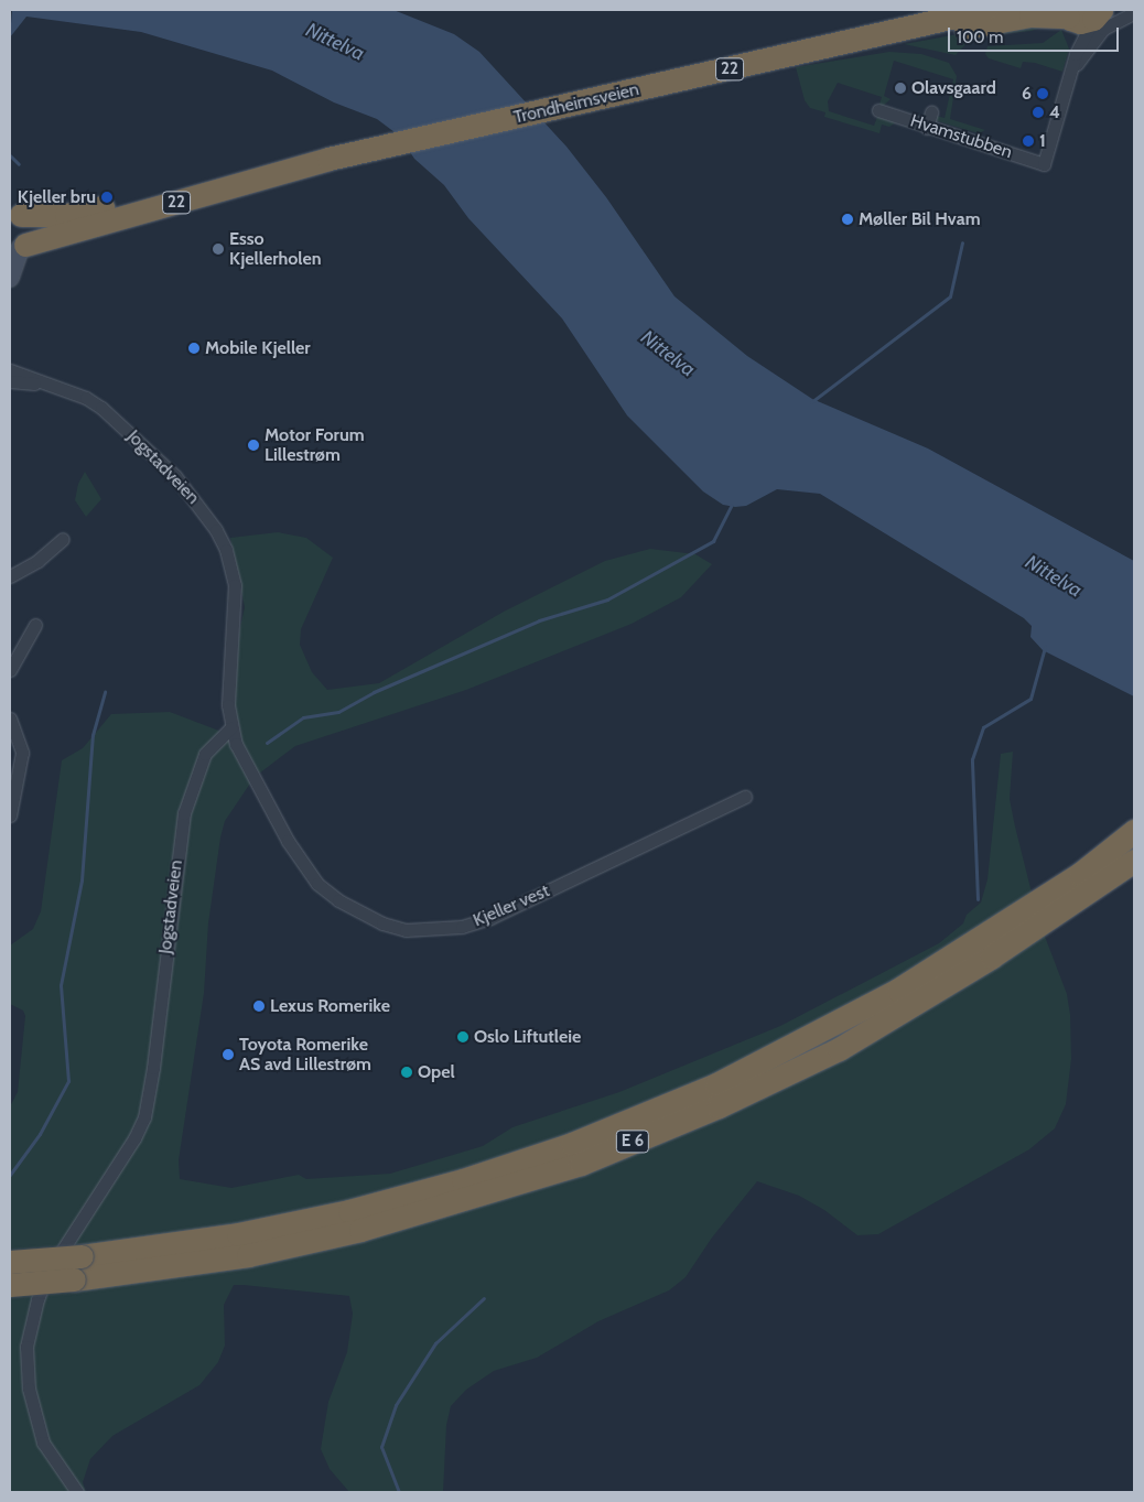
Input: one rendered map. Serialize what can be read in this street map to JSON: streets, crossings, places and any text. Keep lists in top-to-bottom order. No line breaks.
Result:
{"streets":{"highway":["22","Trondheimsveien","E 6"],"street":["Hvamstubben","Jogstadveien","Kjeller vest"]},"crossings":[["22","Trondheimsveien"],["Jogstadveien","Kjeller vest"]],"water":["Nittelva"],"places":["Olavsgaard","6","4","1","Kjeller bru","Møller Bil Hvam","Esso Kjellerholen","Mobile Kjeller","Motor Forum Lillestrøm","Lexus Romerike","Oslo Liftutleie","Toyota Romerike AS avd Lillestrøm","Opel"],"scale_bar":"100 m"}
